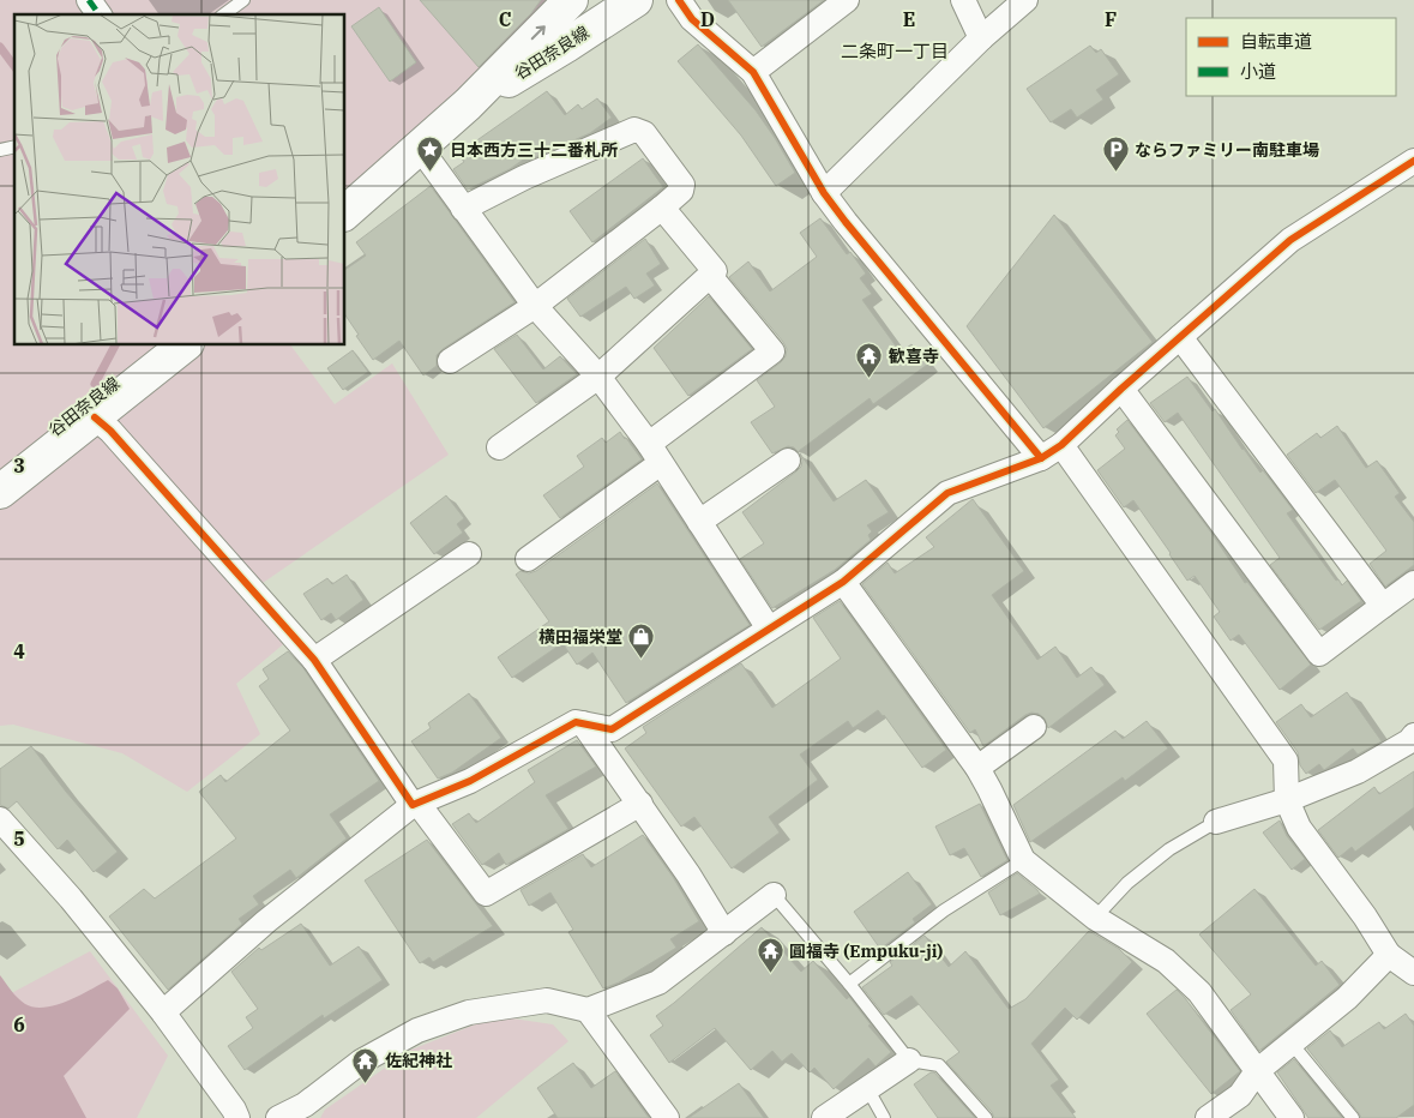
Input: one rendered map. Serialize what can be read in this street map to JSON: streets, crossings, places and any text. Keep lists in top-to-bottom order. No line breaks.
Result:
{"streets":{"main road":["谷田奈良線"]},"districts":["二条町一丁目"],"places":{"place":["日本西方三十二番札所"],"parking":["ならファミリー南駐車場"],"temple":["歓喜寺","圓福寺 (Empuku-ji)","佐紀神社"],"shop":["横田福栄堂"]},"legend":["自転車道","小道"],"grid":{"columns":["C","D","E","F"],"rows":["3","4","5","6"]}}
